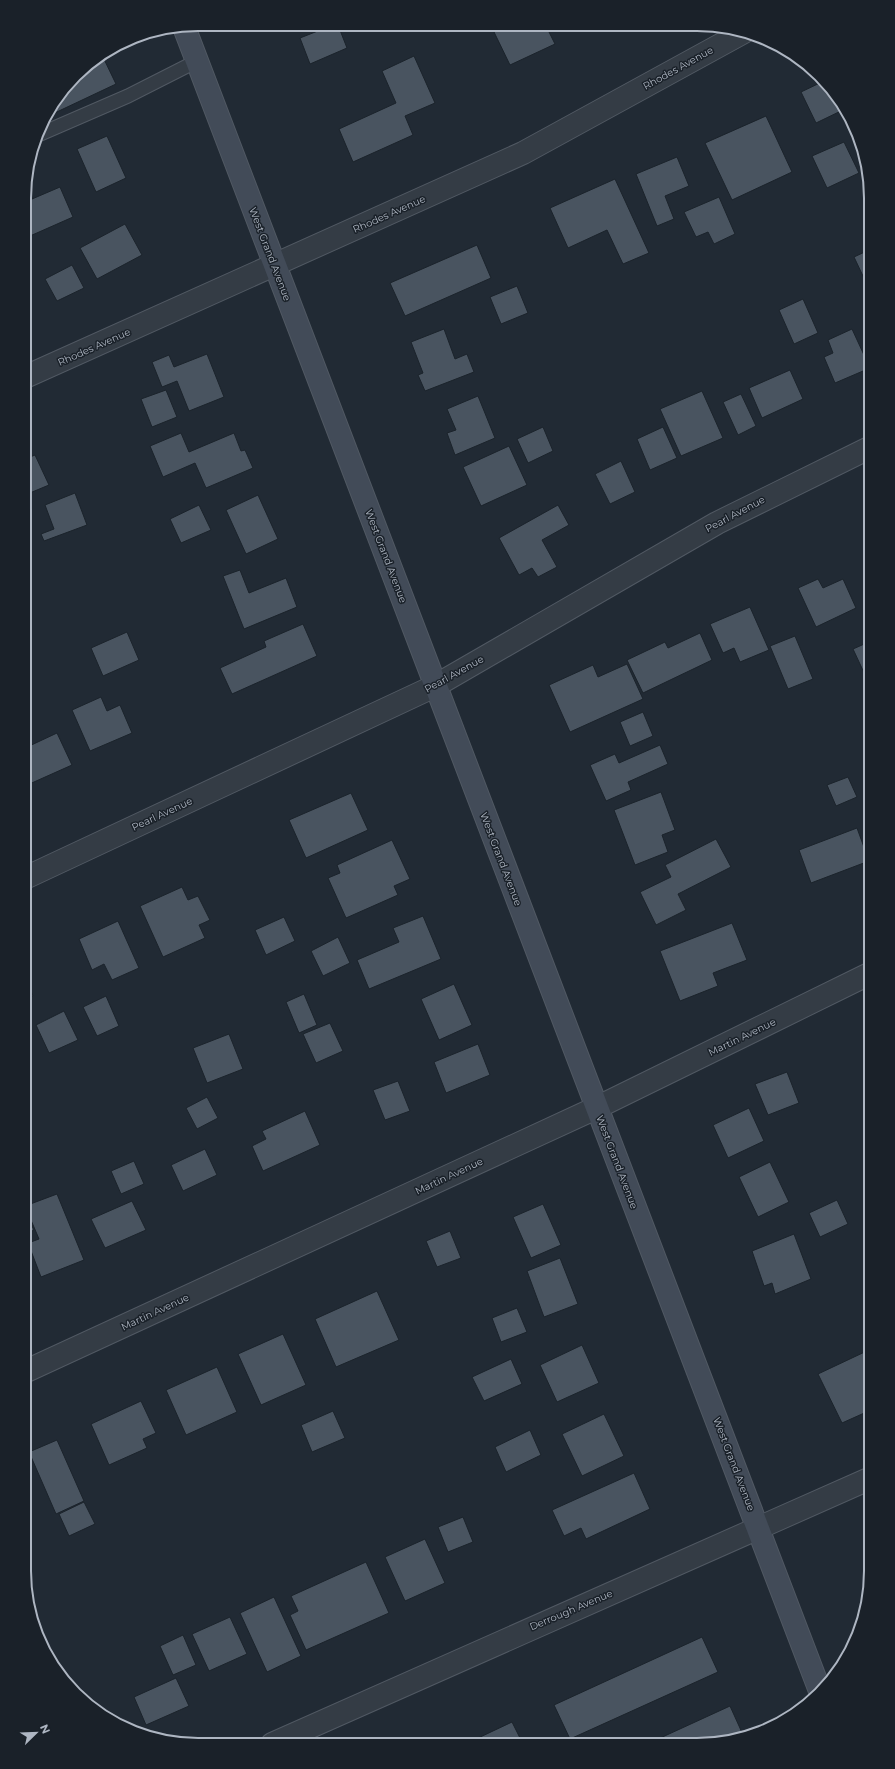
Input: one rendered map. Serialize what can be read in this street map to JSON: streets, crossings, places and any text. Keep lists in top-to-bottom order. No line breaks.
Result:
{"streets":{"main road":["West Grand Avenue"],"street":["Rhodes Avenue","Pearl Avenue","Martin Avenue","Derrough Avenue"]},"crossings":[["Rhodes Avenue","West Grand Avenue"],["West Grand Avenue","Pearl Avenue"],["West Grand Avenue","Martin Avenue"],["West Grand Avenue","Derrough Avenue"]],"north":"top right"}
